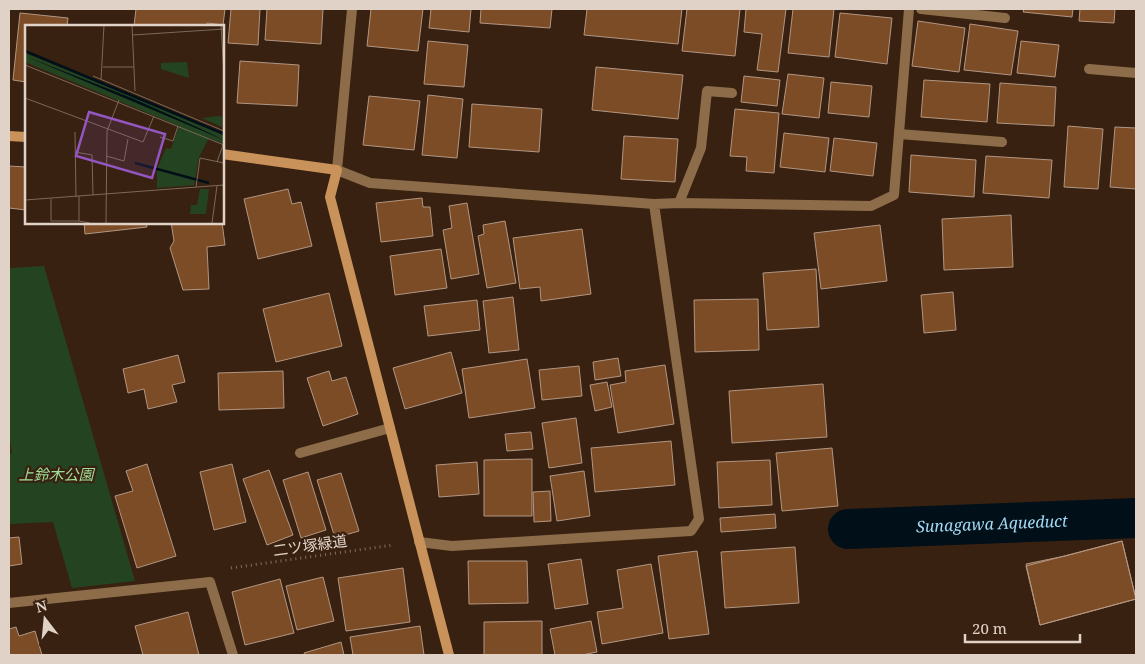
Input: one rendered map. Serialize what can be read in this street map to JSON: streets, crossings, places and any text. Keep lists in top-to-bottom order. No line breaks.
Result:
{"streets":{"path":["二ツ塚緑道"]},"water":["Sunagawa Aqueduct"],"parks":["上鈴木公園"],"scale_bar":"20 m","north":"top"}
